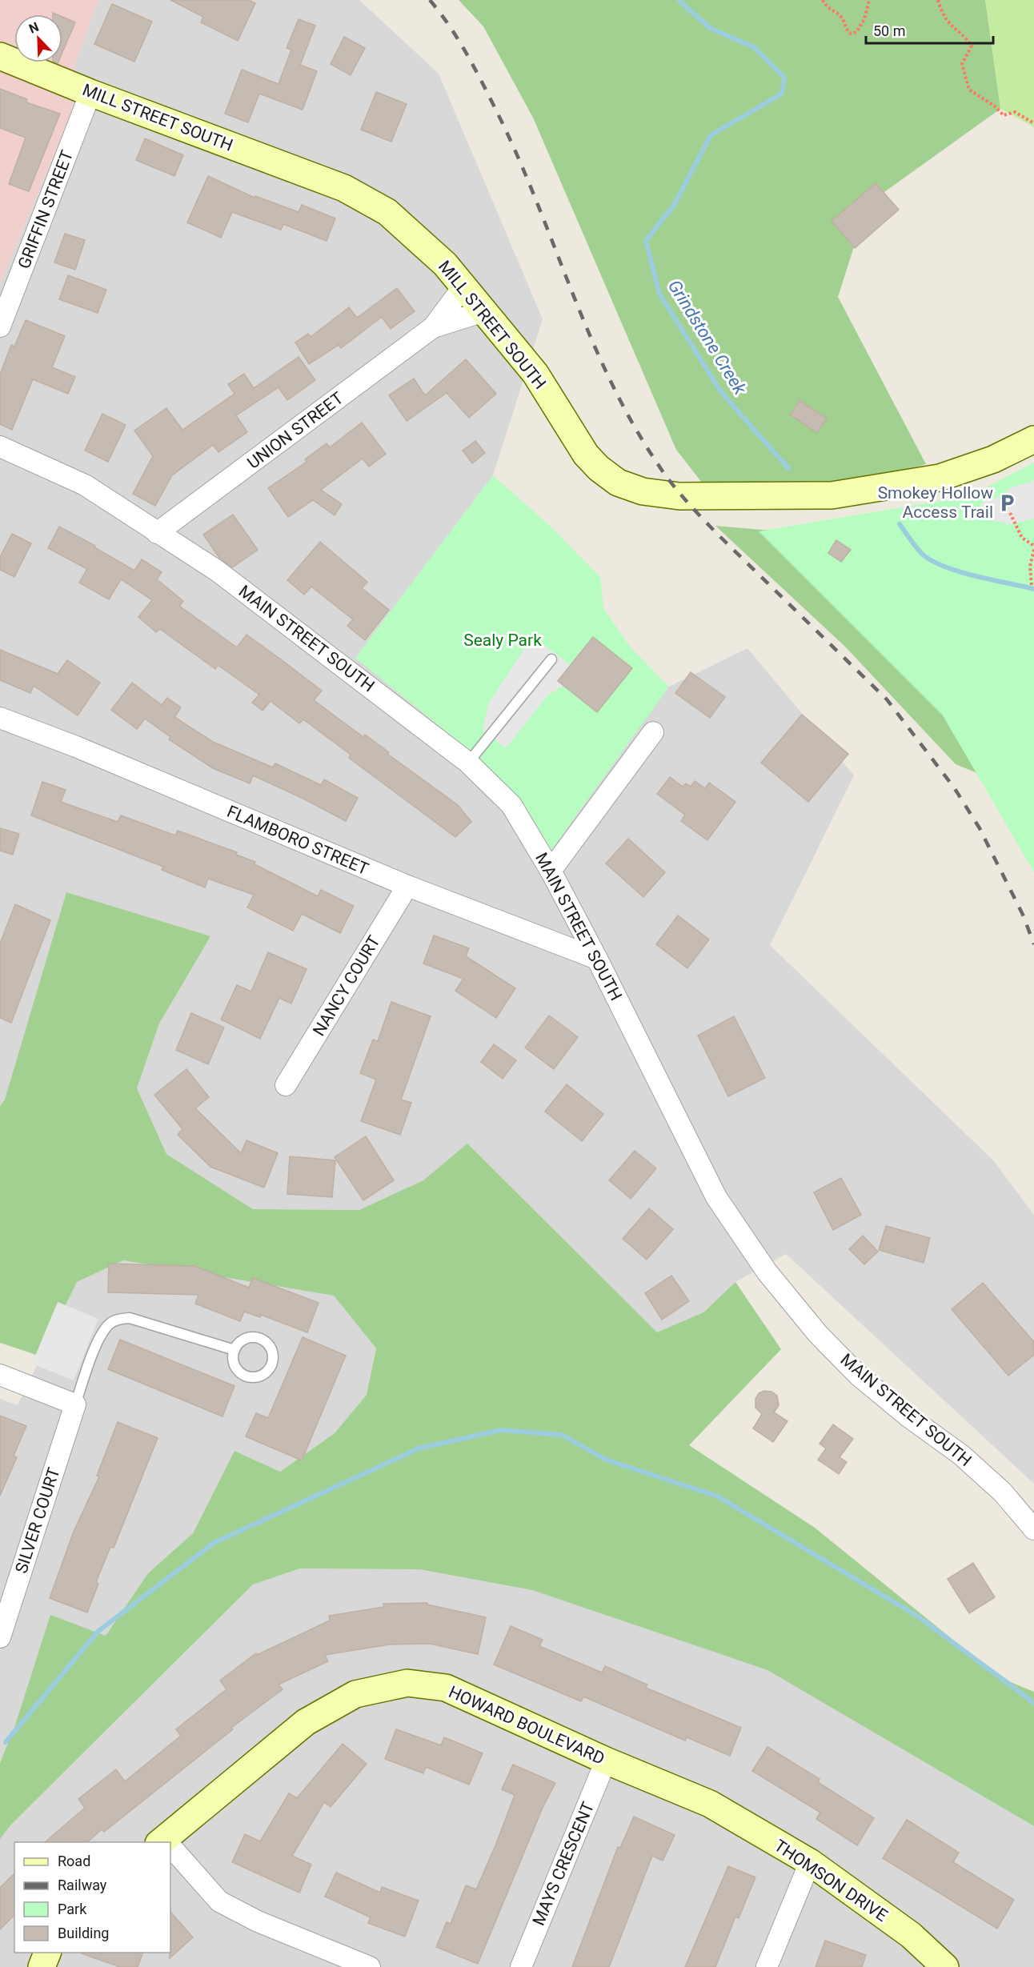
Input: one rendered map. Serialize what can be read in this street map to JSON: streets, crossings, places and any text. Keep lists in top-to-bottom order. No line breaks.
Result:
{"streets":{"main road":["MILL STREET SOUTH","HOWARD BOULEVARD","THOMSON DRIVE"],"street":["GRIFFIN STREET","UNION STREET","MAIN STREET SOUTH","FLAMBORO STREET","NANCY COURT","SILVER COURT","MAYS CRESCENT"]},"crossings":[["MILL STREET SOUTH","GRIFFIN STREET"],["MILL STREET SOUTH","UNION STREET"],["UNION STREET","MAIN STREET SOUTH"],["MAIN STREET SOUTH","FLAMBORO STREET"],["FLAMBORO STREET","NANCY COURT"],["HOWARD BOULEVARD","MAYS CRESCENT"],["HOWARD BOULEVARD","THOMSON DRIVE"]],"water":["Grindstone Creek"],"parks":["Sealy Park"],"places":{"parking":["Smokey Hollow Access Trail"]},"legend":["Road","Railway","Park","Building"],"scale_bar":"50 m","north":"top left"}
